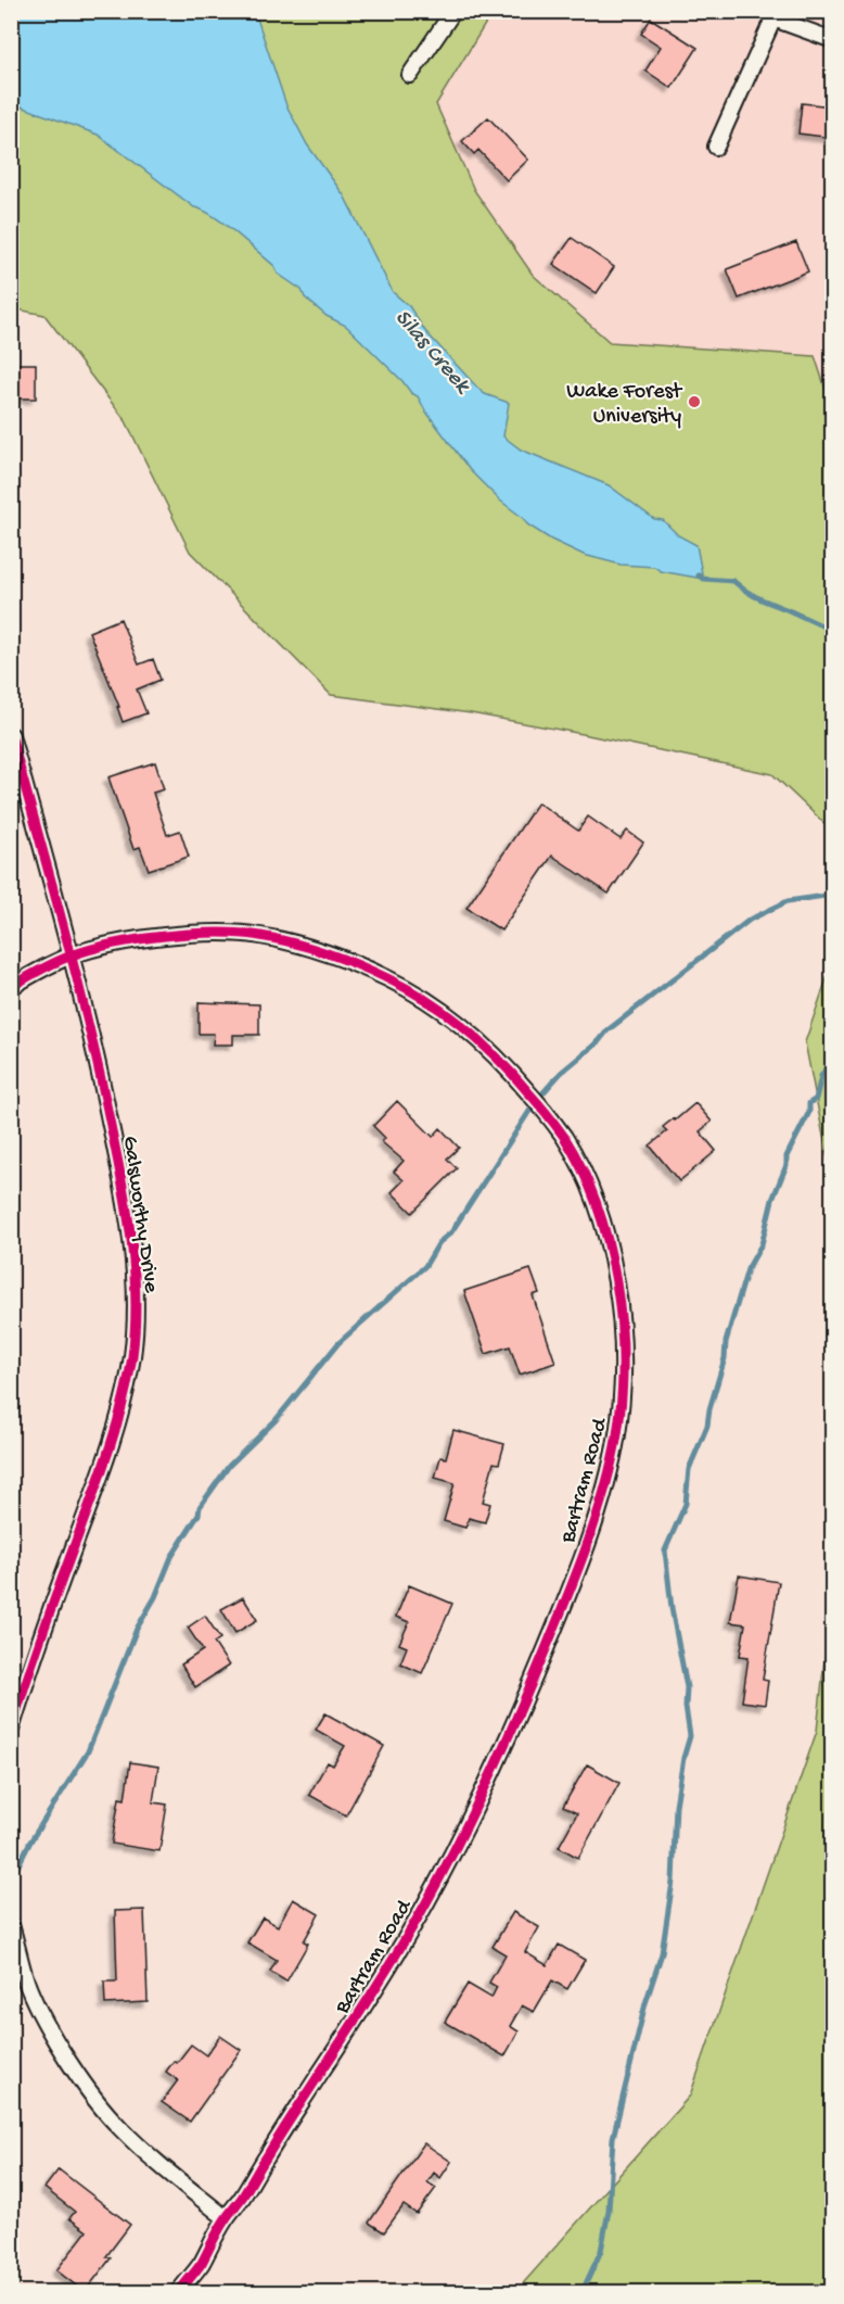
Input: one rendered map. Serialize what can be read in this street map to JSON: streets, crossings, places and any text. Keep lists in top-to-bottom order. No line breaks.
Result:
{"streets":{"street":["Galsworthy Drive","Bartram Road"]},"crossings":[["Galsworthy Drive","Bartram Road"]],"water":["Silas Creek"],"places":["Wake Forest University"]}
